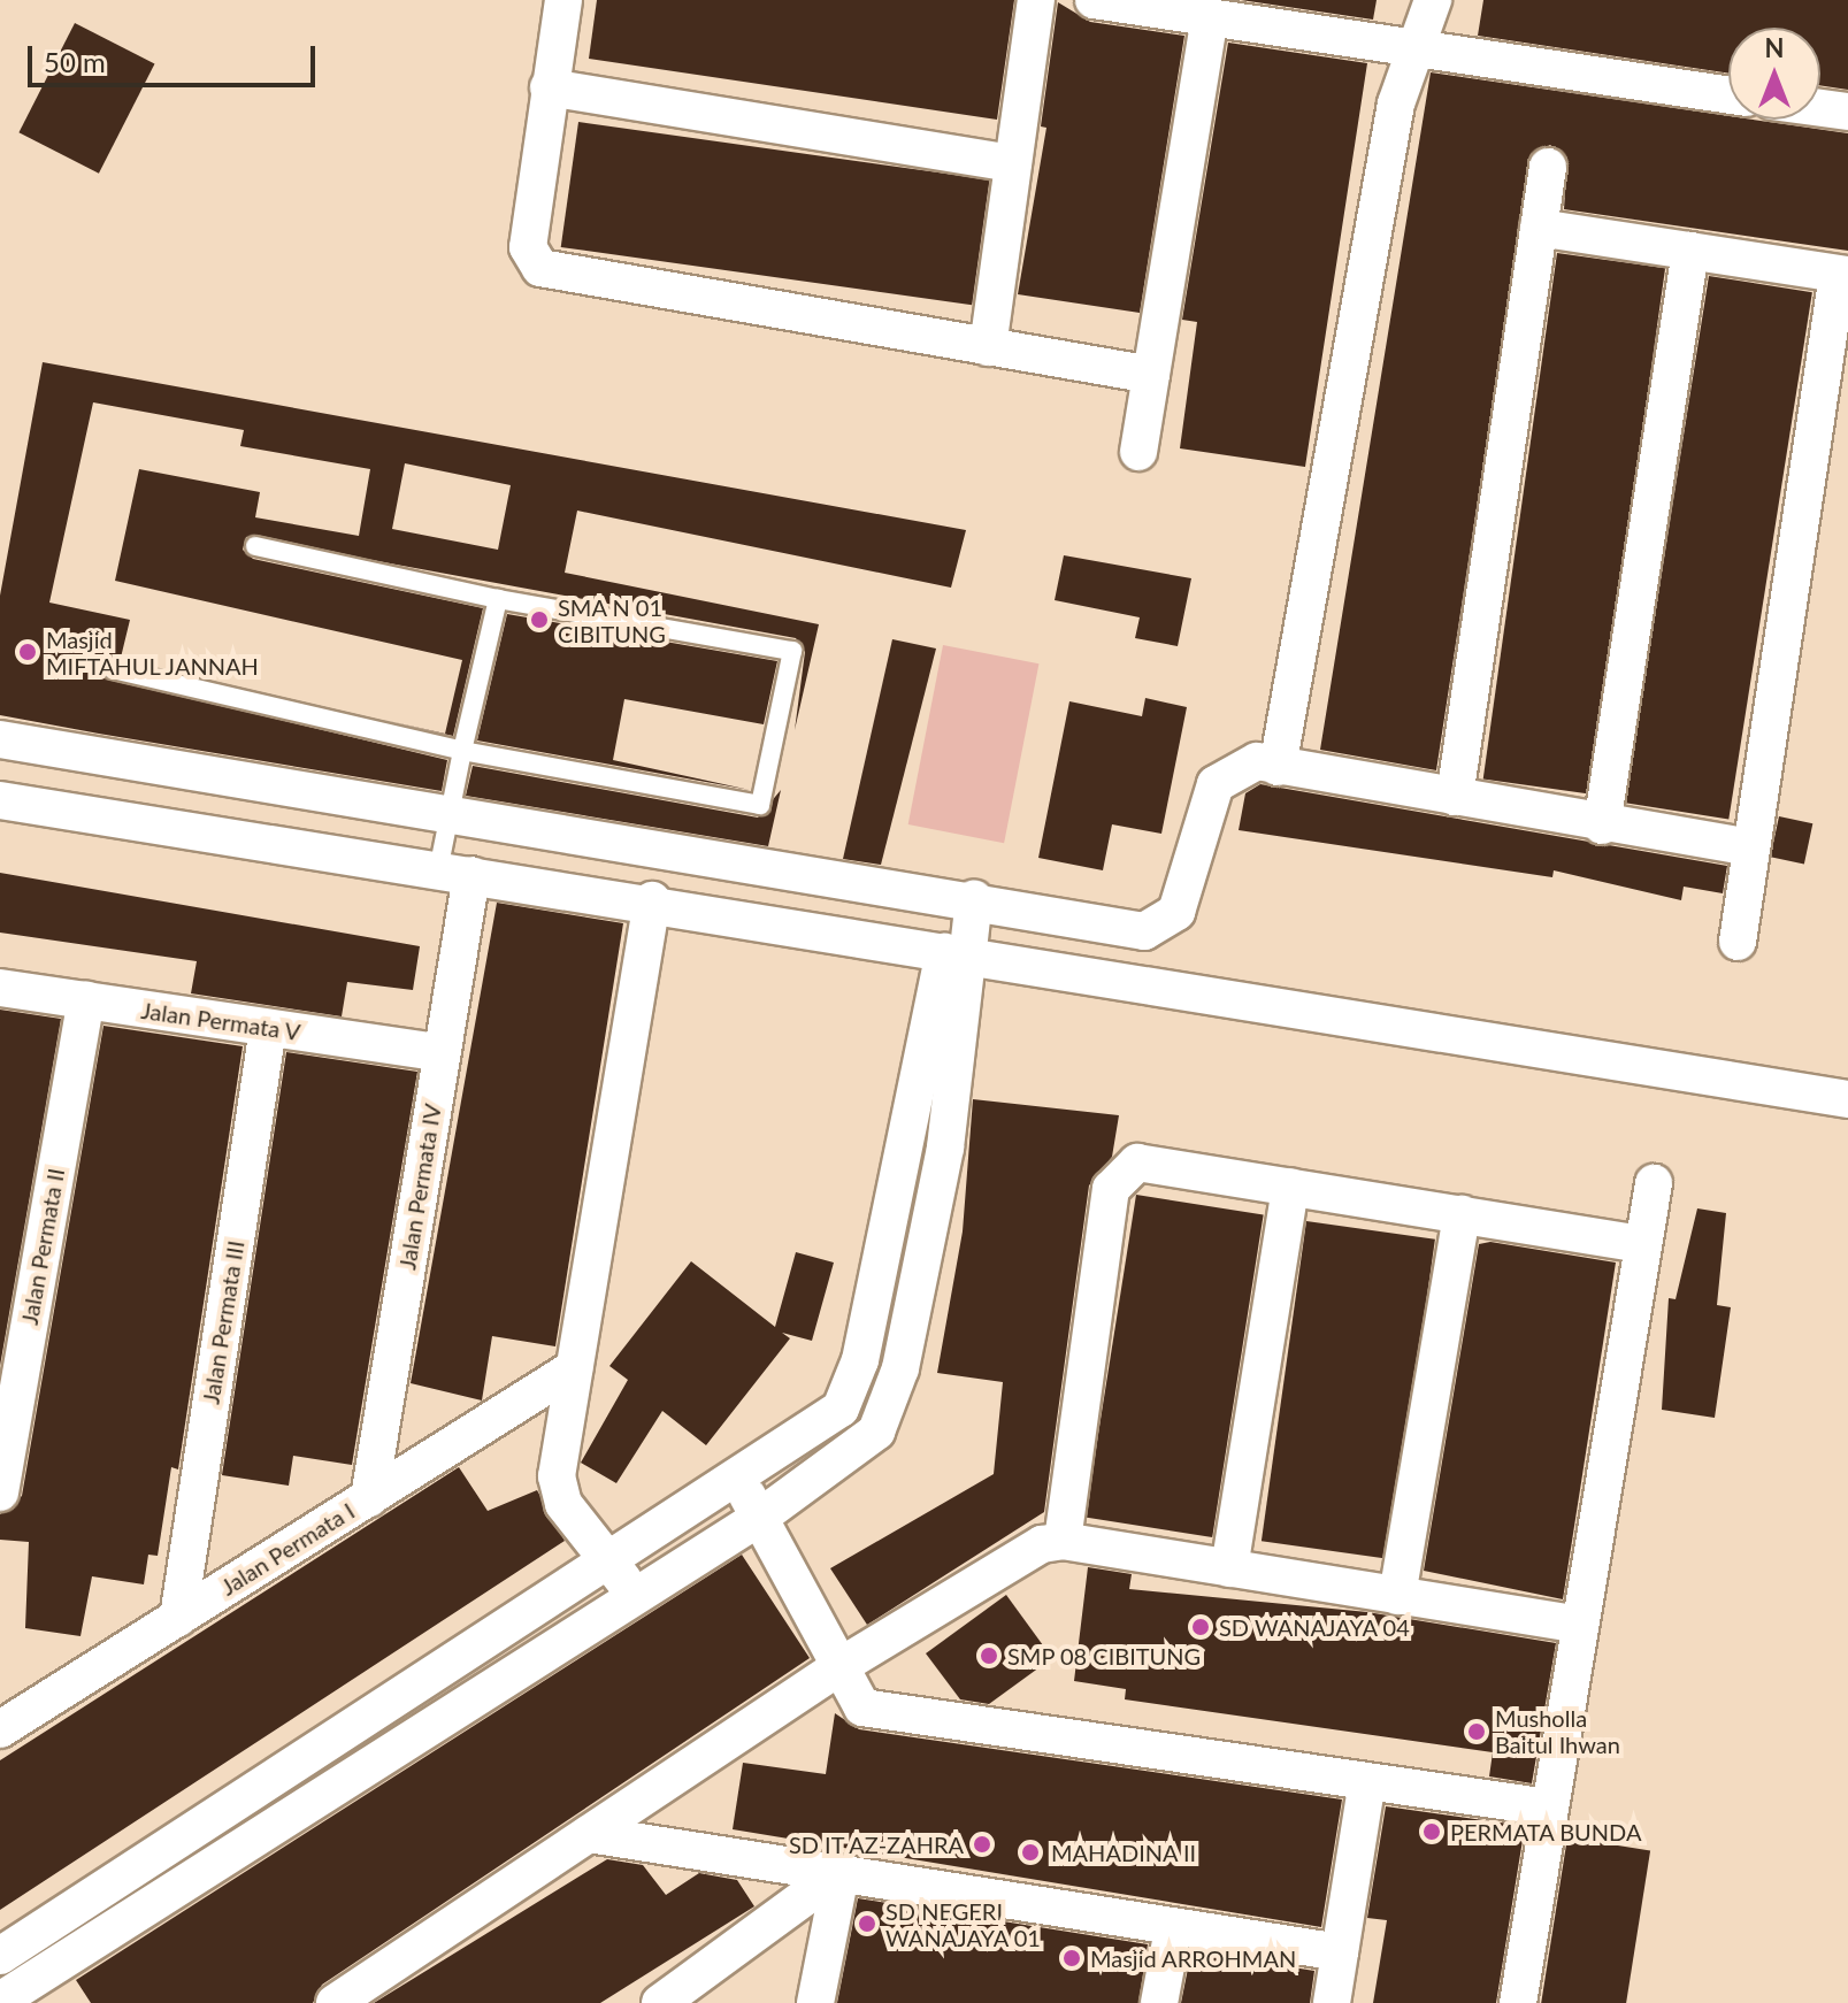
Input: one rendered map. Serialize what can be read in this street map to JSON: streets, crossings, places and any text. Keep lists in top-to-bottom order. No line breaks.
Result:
{"streets":{"street":["Jalan Permata V","Jalan Permata IV","Jalan Permata II","Jalan Permata III","Jalan Permata I"]},"crossings":[["Jalan Permata V","Jalan Permata IV"],["Jalan Permata V","Jalan Permata II"],["Jalan Permata V","Jalan Permata III"],["Jalan Permata IV","Jalan Permata I"],["Jalan Permata III","Jalan Permata I"]],"places":["SMA N 01 CIBITUNG","Masjid MIFTAHUL JANNAH","SD WANAJAYA 04","SMP 08 CIBITUNG","Musholla Baitul Ihwan","PERMATA BUNDA","SD IT AZ-ZAHRA","MAHADINA II","SD NEGERI WANAJAYA 01","Masjid ARROHMAN"],"scale_bar":"50 m","north":"top"}
